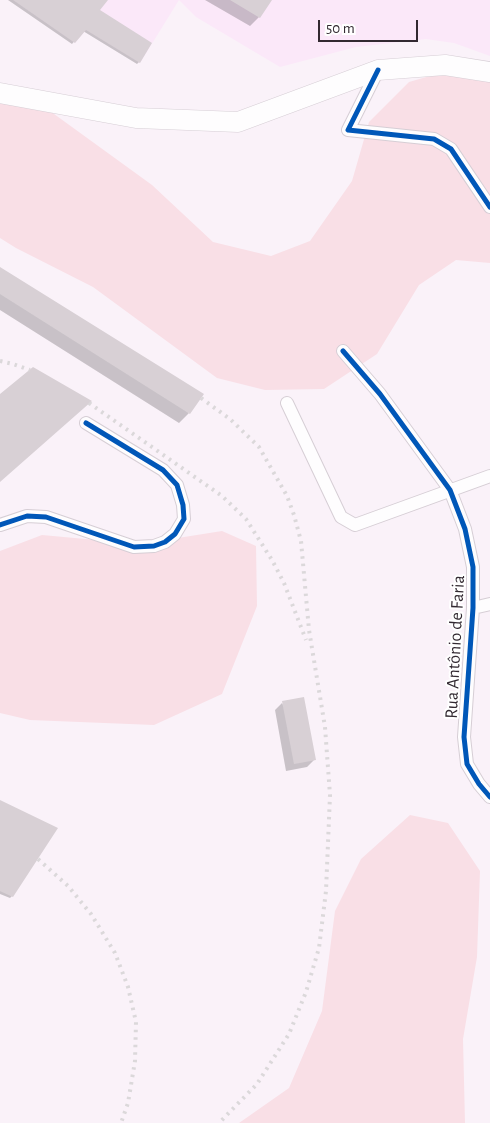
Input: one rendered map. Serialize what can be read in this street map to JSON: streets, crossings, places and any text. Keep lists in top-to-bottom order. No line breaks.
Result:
{"streets":{"street":["Rua Antônio de Faria"]},"scale_bar":"50 m"}
